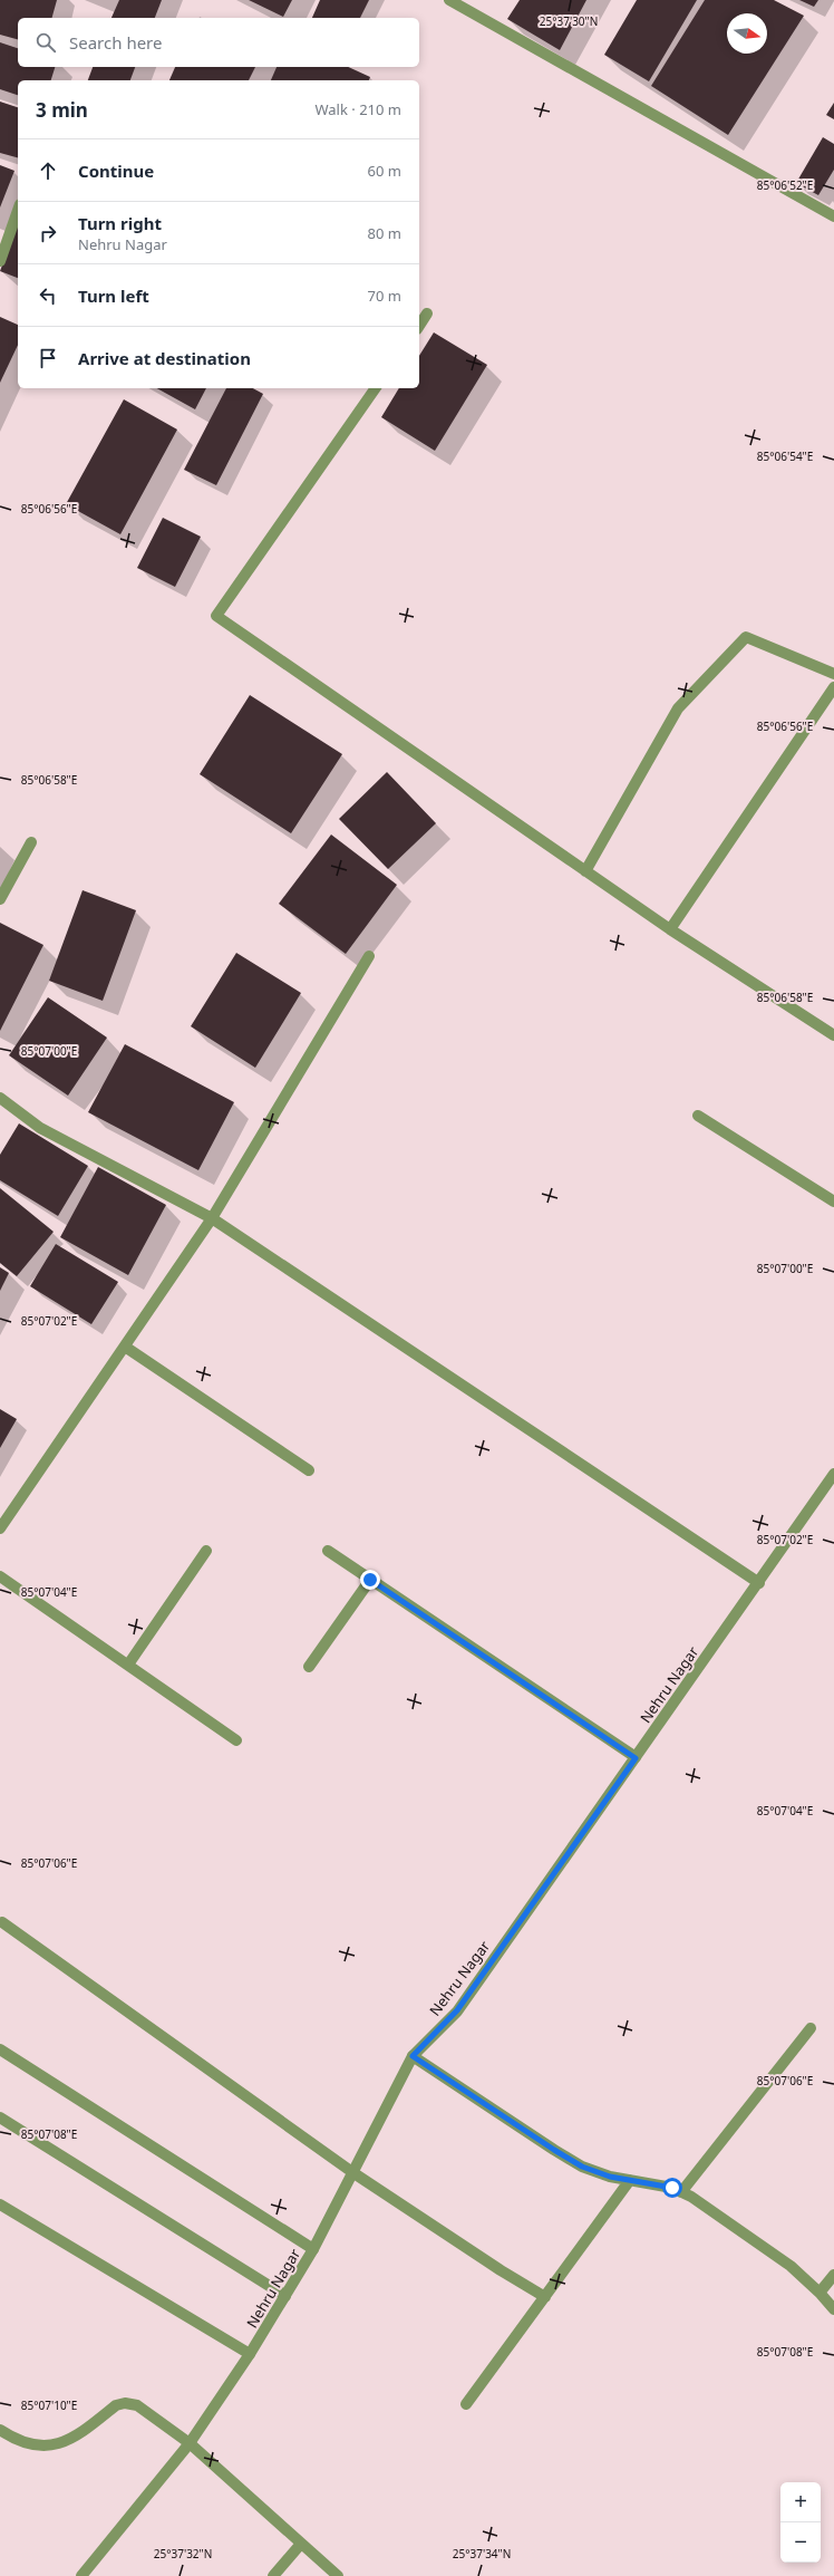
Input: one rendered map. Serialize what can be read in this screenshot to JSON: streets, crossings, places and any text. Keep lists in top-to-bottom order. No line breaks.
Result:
{"streets":{"street":["Nehru Nagar"]},"north":"right","page":{"search":"Search here","heading":["3 min","Walk · 210 m"],"list":[["Continue","60 m"],["Turn right","Nehru Nagar","80 m"],["Turn left","70 m"],"Arrive at destination"],"map_buttons":["+","−"]},"coordinates":["25°37'30\"N","85°06'52\"E","85°06'54\"E","85°06'56\"E","85°06'58\"E","85°07'00\"E","85°07'02\"E","85°07'04\"E","85°07'06\"E","85°07'08\"E","85°07'10\"E","25°37'32\"N","25°37'34\"N"]}
